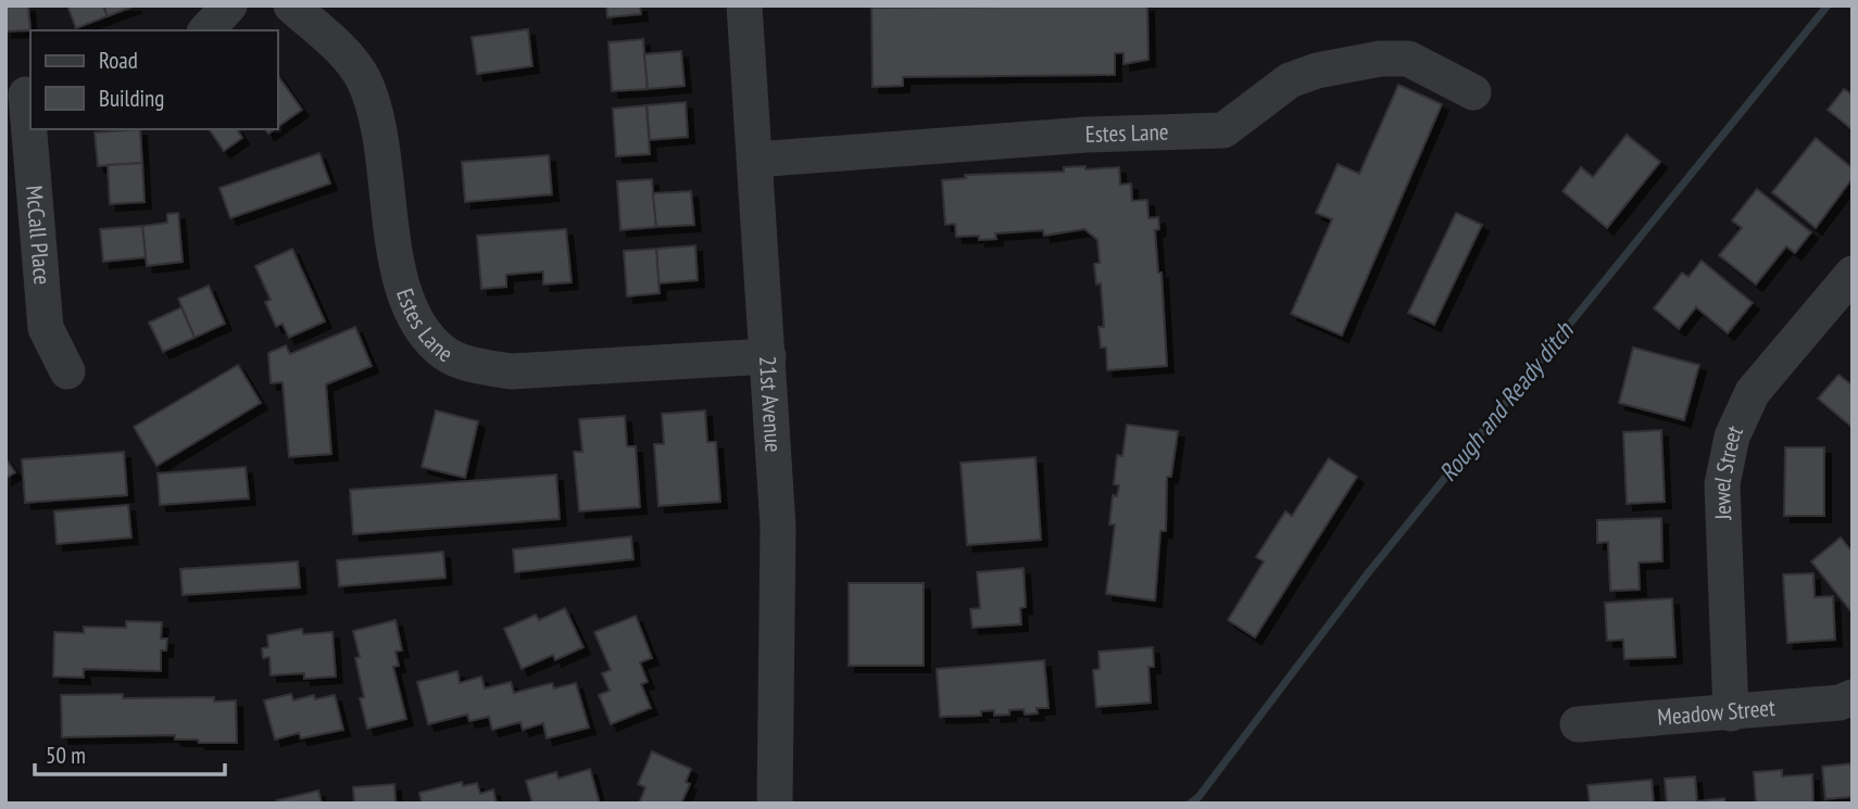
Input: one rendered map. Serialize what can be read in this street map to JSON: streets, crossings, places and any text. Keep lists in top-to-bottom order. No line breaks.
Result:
{"streets":{"street":["Estes Lane","McCall Place","21st Avenue","Jewel Street","Meadow Street"]},"crossings":[["Estes Lane","21st Avenue"],["Jewel Street","Meadow Street"]],"water":["Rough and Ready ditch"],"legend":["Road","Building"],"scale_bar":"50 m"}
